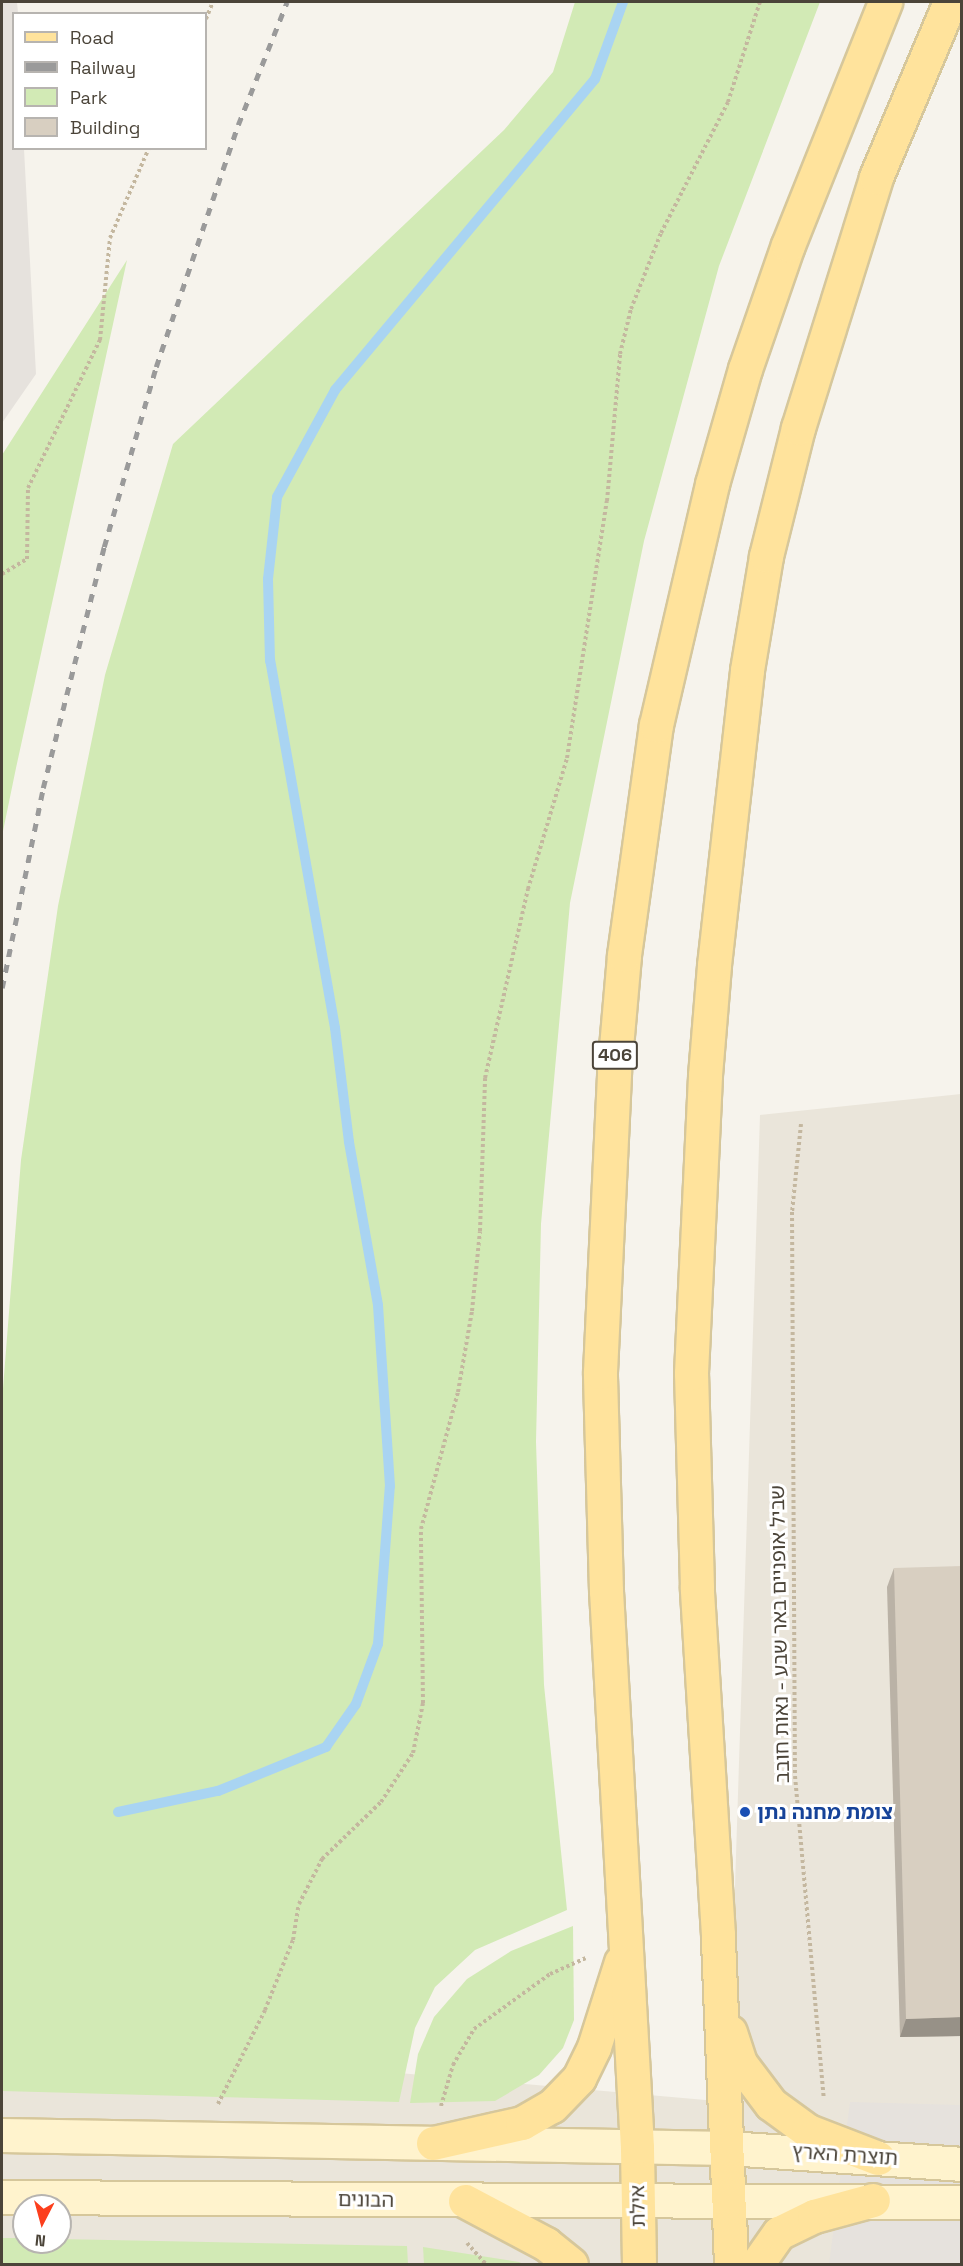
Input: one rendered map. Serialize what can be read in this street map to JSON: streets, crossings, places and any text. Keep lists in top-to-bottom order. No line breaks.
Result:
{"streets":{"main road":["406","אילת"],"street":["תוצרת הארץ","הבונים"],"path":["שביל אופניים באר שבע - נאות חובב"]},"crossings":[["406","אילת"],["הבונים","אילת"]],"places":["צומת מחנה נתן"],"legend":["Road","Railway","Park","Building"],"north":"bottom"}
